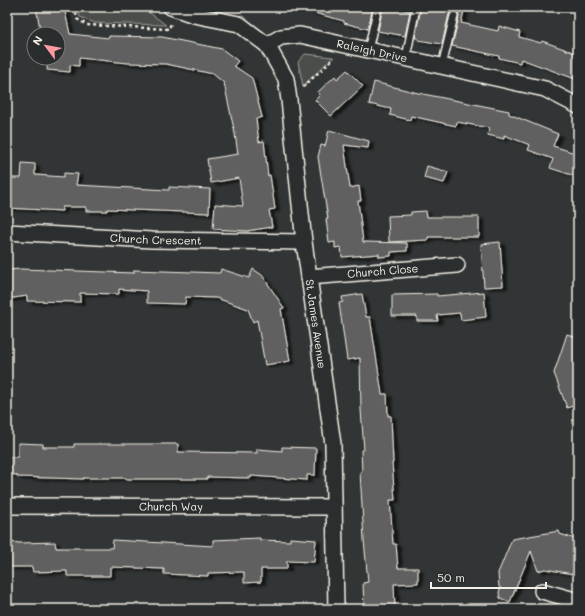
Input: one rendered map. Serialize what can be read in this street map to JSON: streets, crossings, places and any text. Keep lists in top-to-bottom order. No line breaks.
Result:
{"streets":{"street":["Raleigh Drive","Church Crescent","Church Close","St James Avenue","Church Way"]},"crossings":[["Raleigh Drive","St James Avenue"],["Church Crescent","St James Avenue"],["Church Close","St James Avenue"],["St James Avenue","Church Way"]],"scale_bar":"50 m","north":"top left"}
